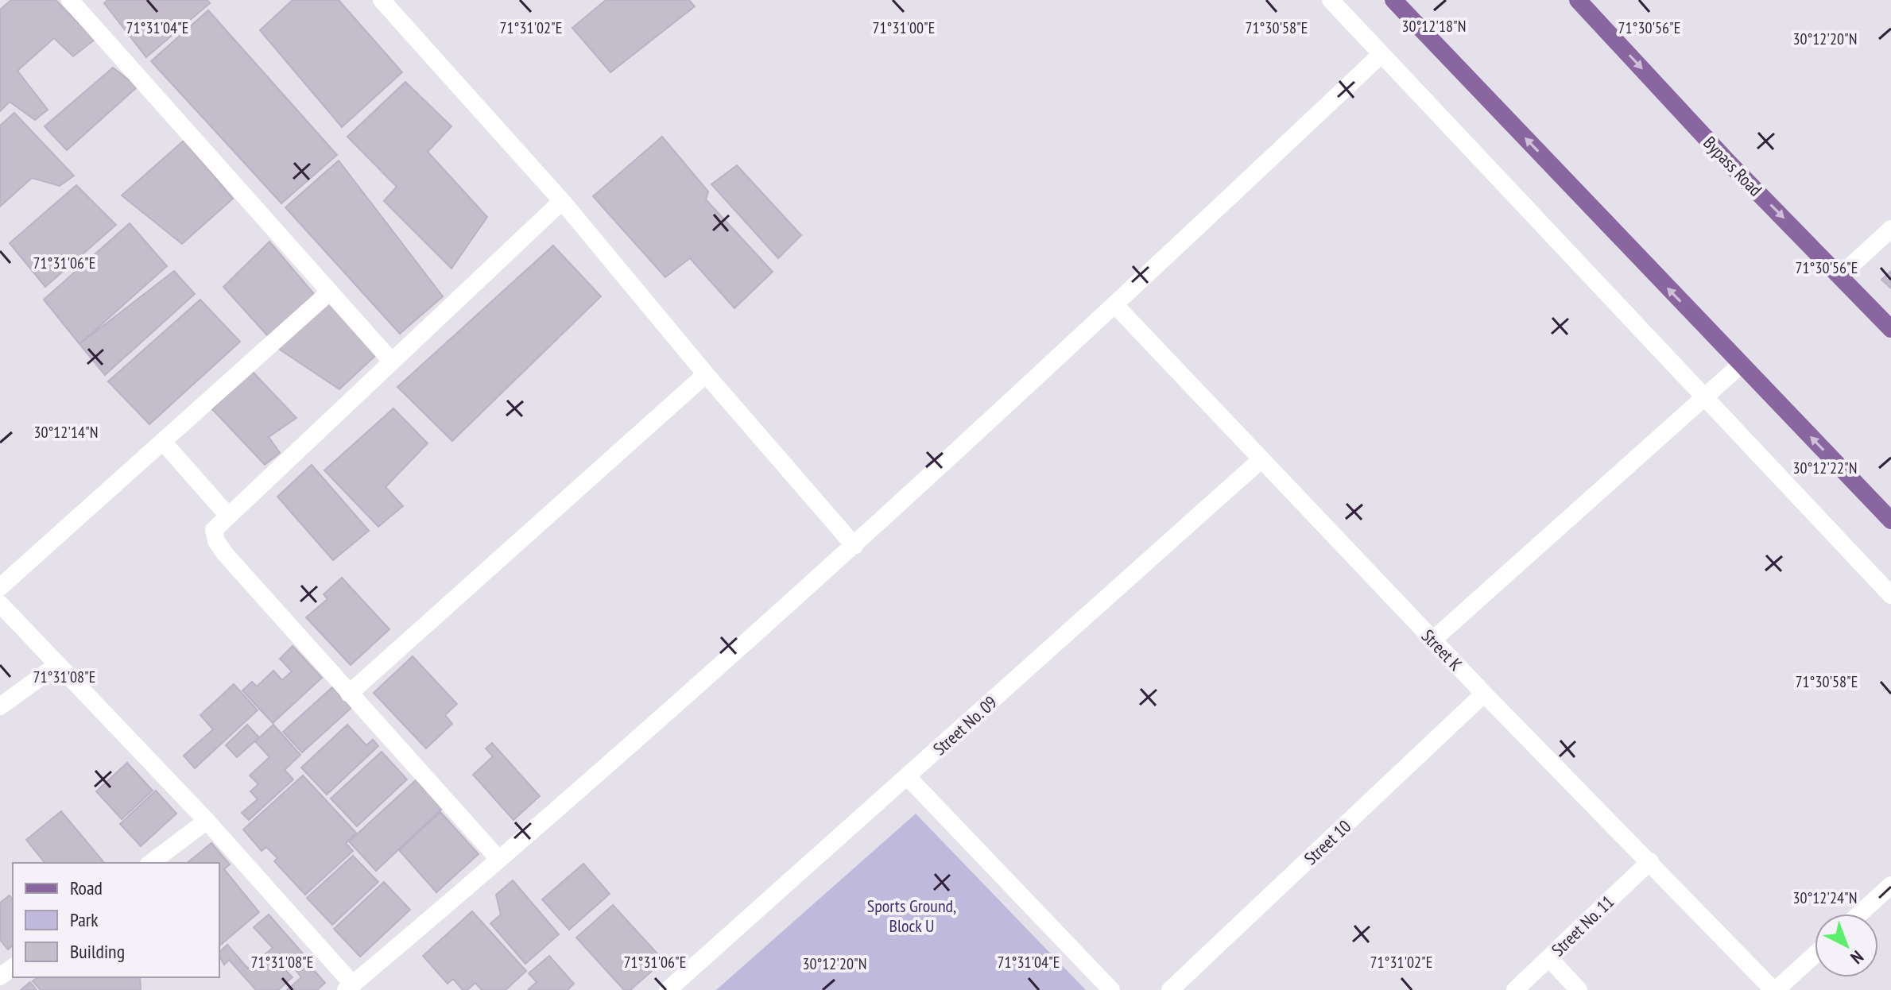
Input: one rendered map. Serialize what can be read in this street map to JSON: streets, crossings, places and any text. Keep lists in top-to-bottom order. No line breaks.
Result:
{"streets":{"main road":["Bypass Road"],"street":["Street K","Street No. 09","Street 10","Street No. 11"]},"crossings":[["Street K","Street No. 09"],["Street K","Street 10"],["Street K","Street No. 11"]],"parks":["Sports Ground, Block U"],"legend":["Road","Park","Building"],"north":"bottom right","coordinates":["30°12'18\"N","71°31'04\"E","71°31'02\"E","71°31'00\"E","71°30'58\"E","71°30'56\"E","30°12'20\"N","71°31'06\"E","30°12'14\"N","30°12'22\"N","71°31'08\"E","30°12'24\"N"]}
